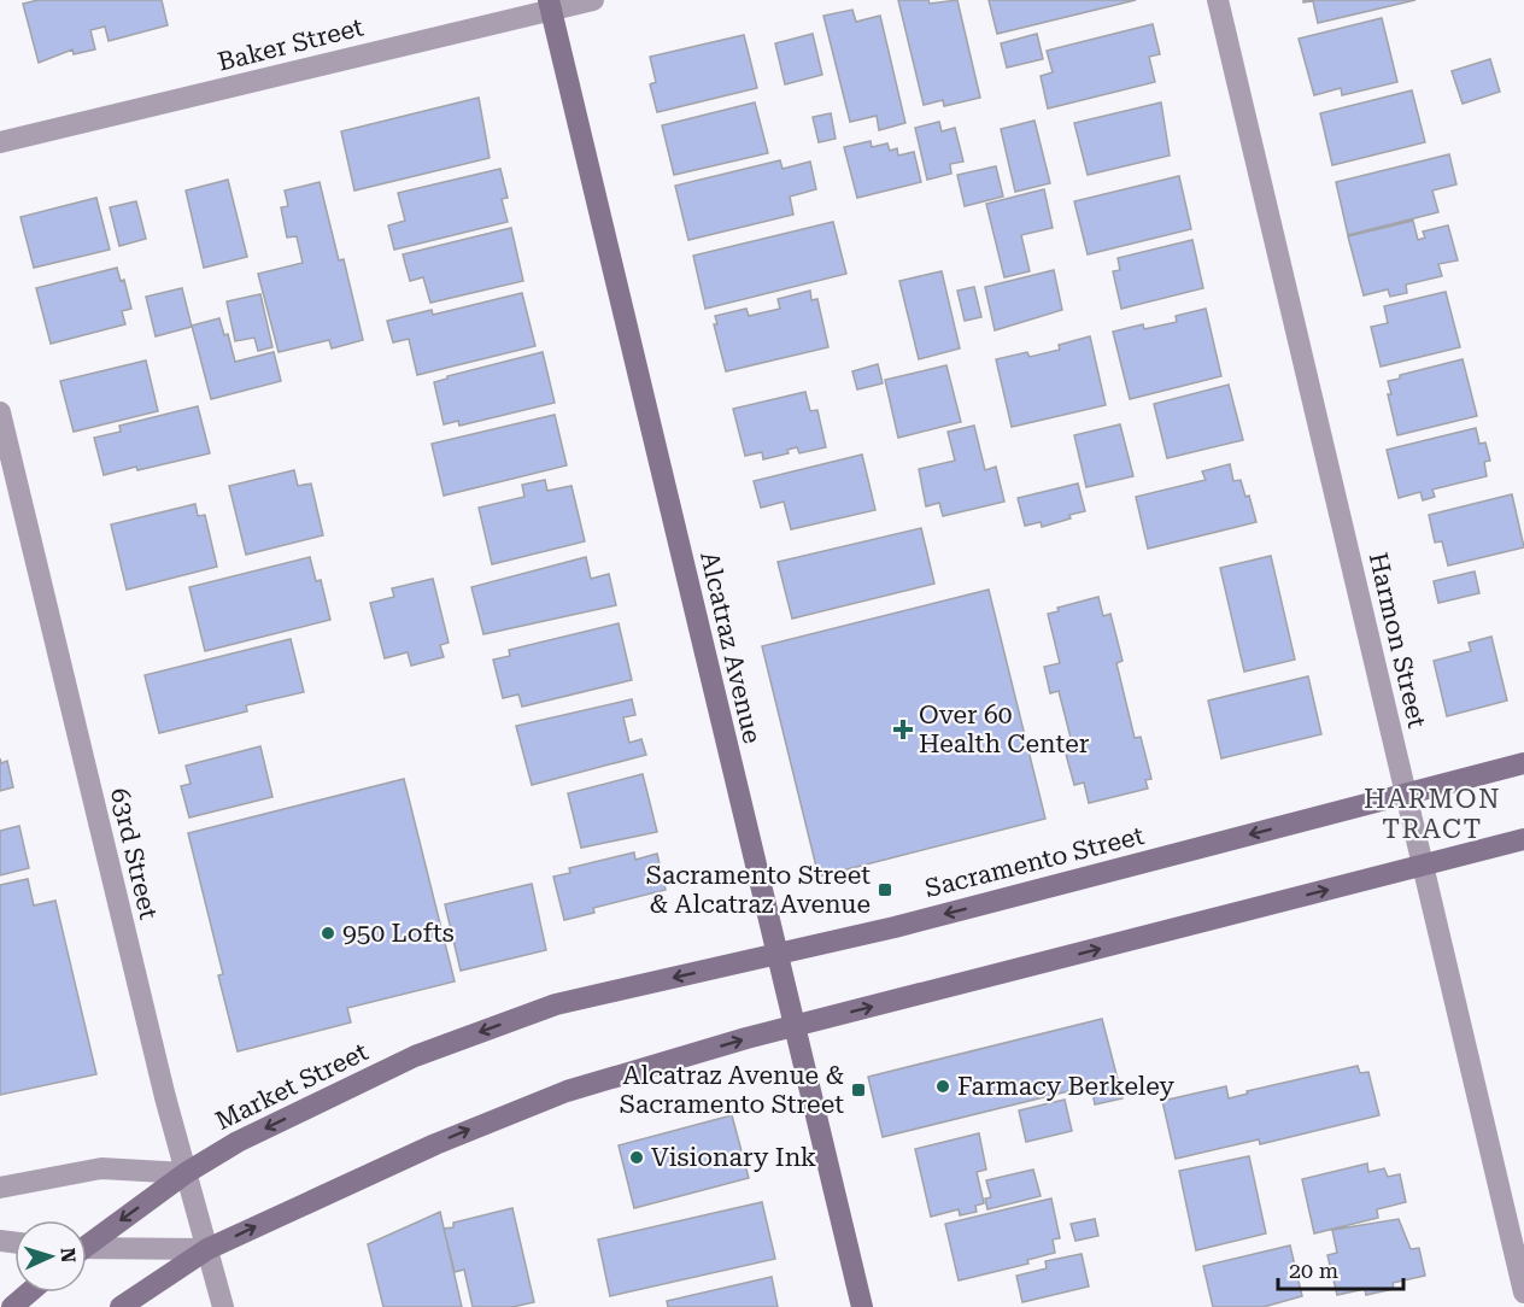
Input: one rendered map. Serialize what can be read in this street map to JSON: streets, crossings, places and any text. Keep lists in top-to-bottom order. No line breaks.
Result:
{"streets":{"street":["Baker Street","Harmon Street","Alcatraz Avenue","63rd Street","Sacramento Street","Market Street"]},"crossings":[["Baker Street","Alcatraz Avenue"],["Harmon Street","Sacramento Street"],["Alcatraz Avenue","Sacramento Street"],["63rd Street","Market Street"],["Sacramento Street","Market Street"]],"districts":["HARMON TRACT"],"places":{"health":["Over 60 Health Center"],"transit":["Sacramento Street & Alcatraz Avenue","Alcatraz Avenue & Sacramento Street"],"other":["950 Lofts","Farmacy Berkeley","Visionary Ink"]},"scale_bar":"20 m","north":"right"}
